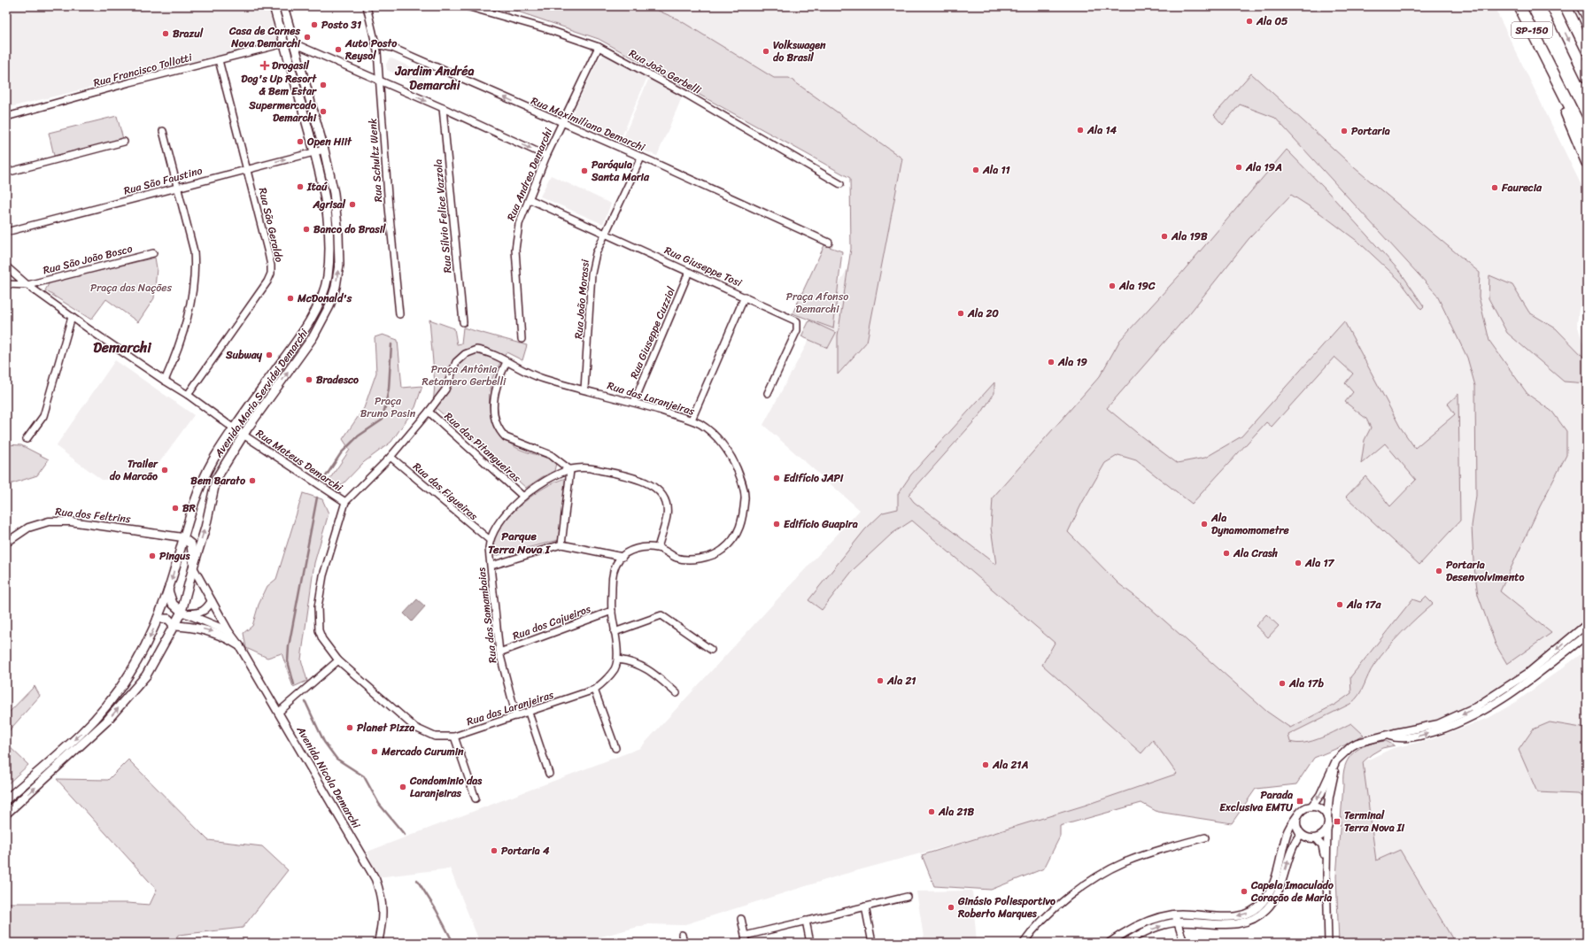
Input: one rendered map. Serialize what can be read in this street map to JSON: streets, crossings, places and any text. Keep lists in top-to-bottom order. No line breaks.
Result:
{"streets":{"highway":["SP-150"],"main road":["Avenida Maria Servidei Demarchi"],"street":["Rua Francisco Tollotti","Rua João Gerbelli","Rua Maximiliano Demarchi","Rua Schultz Wenk","Rua Andrea Demarchi","Rua São Faustino","Rua Sílvio Felice Vazzola","Rua São Geraldo","Rua São João Bosco","Rua Giuseppe Tosi","Rua João Morassi","Rua Giuseppe Cuzziol","Rua das Laranjeiras","Rua das Pitangueiras","Rua Mateus Demarchi","Rua das Figueiras","Rua dos Feltrins","Rua das Samambaias","Rua dos Cajueiros","Avenida Nicola Demarchi"]},"crossings":[["Rua Francisco Tollotti","Rua São Geraldo"],["Rua Francisco Tollotti","Avenida Maria Servidei Demarchi"],["Rua João Gerbelli","Rua Andrea Demarchi"],["Rua Maximiliano Demarchi","Rua Schultz Wenk"],["Rua Maximiliano Demarchi","Rua Andrea Demarchi"],["Rua Maximiliano Demarchi","Rua João Morassi"],["Rua Andrea Demarchi","Rua Giuseppe Tosi"],["Rua São Faustino","Rua São Geraldo"],["Rua São Faustino","Avenida Maria Servidei Demarchi"],["Rua São Geraldo","Rua Mateus Demarchi"],["Rua São João Bosco","Rua Mateus Demarchi"],["Rua Giuseppe Tosi","Rua João Morassi"],["Rua Giuseppe Tosi","Rua Giuseppe Cuzziol"],["Rua João Morassi","Rua das Laranjeiras"],["Rua Giuseppe Cuzziol","Rua das Laranjeiras"],["Avenida Maria Servidei Demarchi","Rua Mateus Demarchi"],["Avenida Maria Servidei Demarchi","Rua dos Feltrins"],["Avenida Maria Servidei Demarchi","Avenida Nicola Demarchi"],["Rua das Laranjeiras","Rua das Pitangueiras"],["Rua das Laranjeiras","Rua Mateus Demarchi"],["Rua das Laranjeiras","Rua das Figueiras"],["Rua das Laranjeiras","Rua das Samambaias"],["Rua das Laranjeiras","Rua dos Cajueiros"],["Rua das Figueiras","Rua das Samambaias"],["Rua das Samambaias","Rua dos Cajueiros"]],"districts":["Jardim Andréa Demarchi","Demarchi","Parque Terra Nova I"],"parks":["Praça das Nações","Praça Afonso Demarchi","Praça Antônia Retamero Gerbelli","Praça Bruno Pasin"],"places":{"other":["Ala 05","Posto 31","Brazul","Casa de Carnes Nova Demarchi","Auto Posto Reysol","Volkswagen do Brasil","Dog's Up Resort & Bem Estar","Supermercado Demarchi","Ala 14","Portaria","Open Hiit","Ala 19A","Ala 11","Paróquia Santa Maria","Itaú","Faurecia","Agrisal","Banco do Brasil","Ala 19B","Ala 19C","McDonald's","Ala 20","Subway","Ala 19","Bradesco","Trailer do Marcão","Edifício JAPI","Bem Barato","BR","Edifício Guapira","Ala Dynamomometre","Ala Crash","Pingus","Ala 17","Portaria Desenvolvimento","Ala 17a","Ala 21","Ala 17b","Planet Pizza","Mercado Curumin","Ala 21A","Condominio das Laranjeiras","Ala 21B","Portaria 4","Capela Imaculado Coração de Maria","Ginásio Poliesportivo Roberto Marques"],"health":["Drogasil"],"transit":["Parada Exclusiva EMTU","Terminal Terra Nova II"]}}
